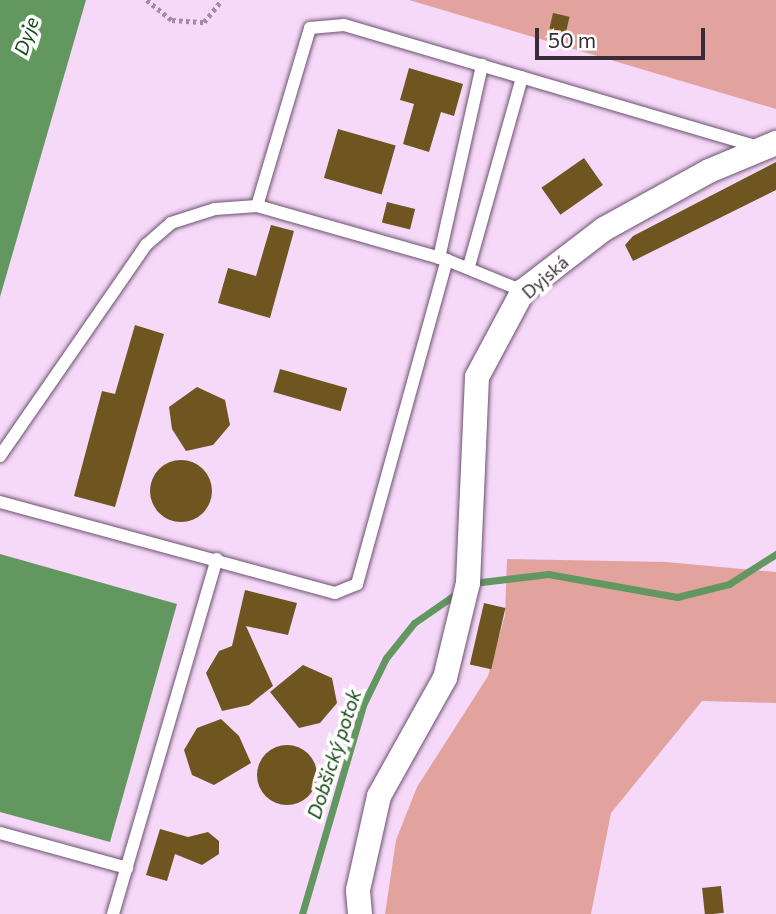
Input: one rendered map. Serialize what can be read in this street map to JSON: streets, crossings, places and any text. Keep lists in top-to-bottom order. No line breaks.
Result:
{"streets":{"street":["Dyjská"]},"water":["Dyje","Dobšický potok"],"scale_bar":"50 m"}
